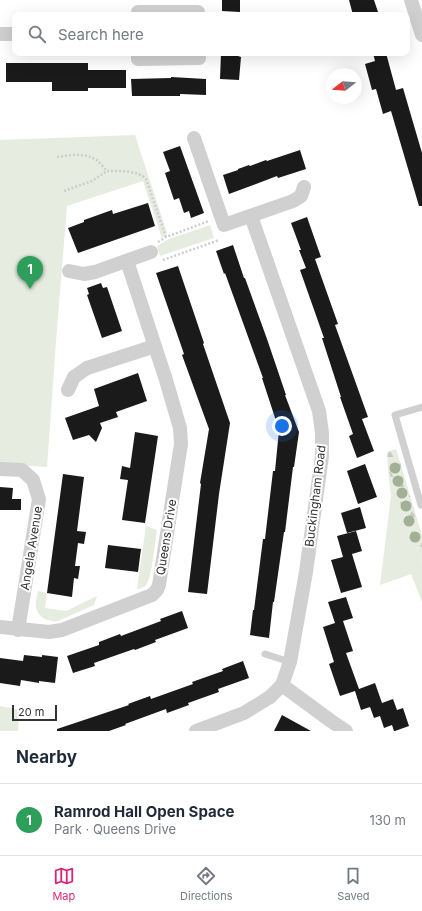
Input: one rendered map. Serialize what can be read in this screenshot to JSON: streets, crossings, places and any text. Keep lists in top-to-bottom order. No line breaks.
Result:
{"streets":{"street":["Buckingham Road","Queens Drive","Angela Avenue"]},"crossings":[["Queens Drive","Angela Avenue"]],"scale_bar":"20 m","north":"left","page":{"search":"Search here","pins":"1","scale":"20 m","heading":"Nearby","list":[{"mark":"1","name":"Ramrod Hall Open Space","note":"Park · Queens Drive","value":"130 m"}],"nav":["Map","Directions","Saved"]}}
